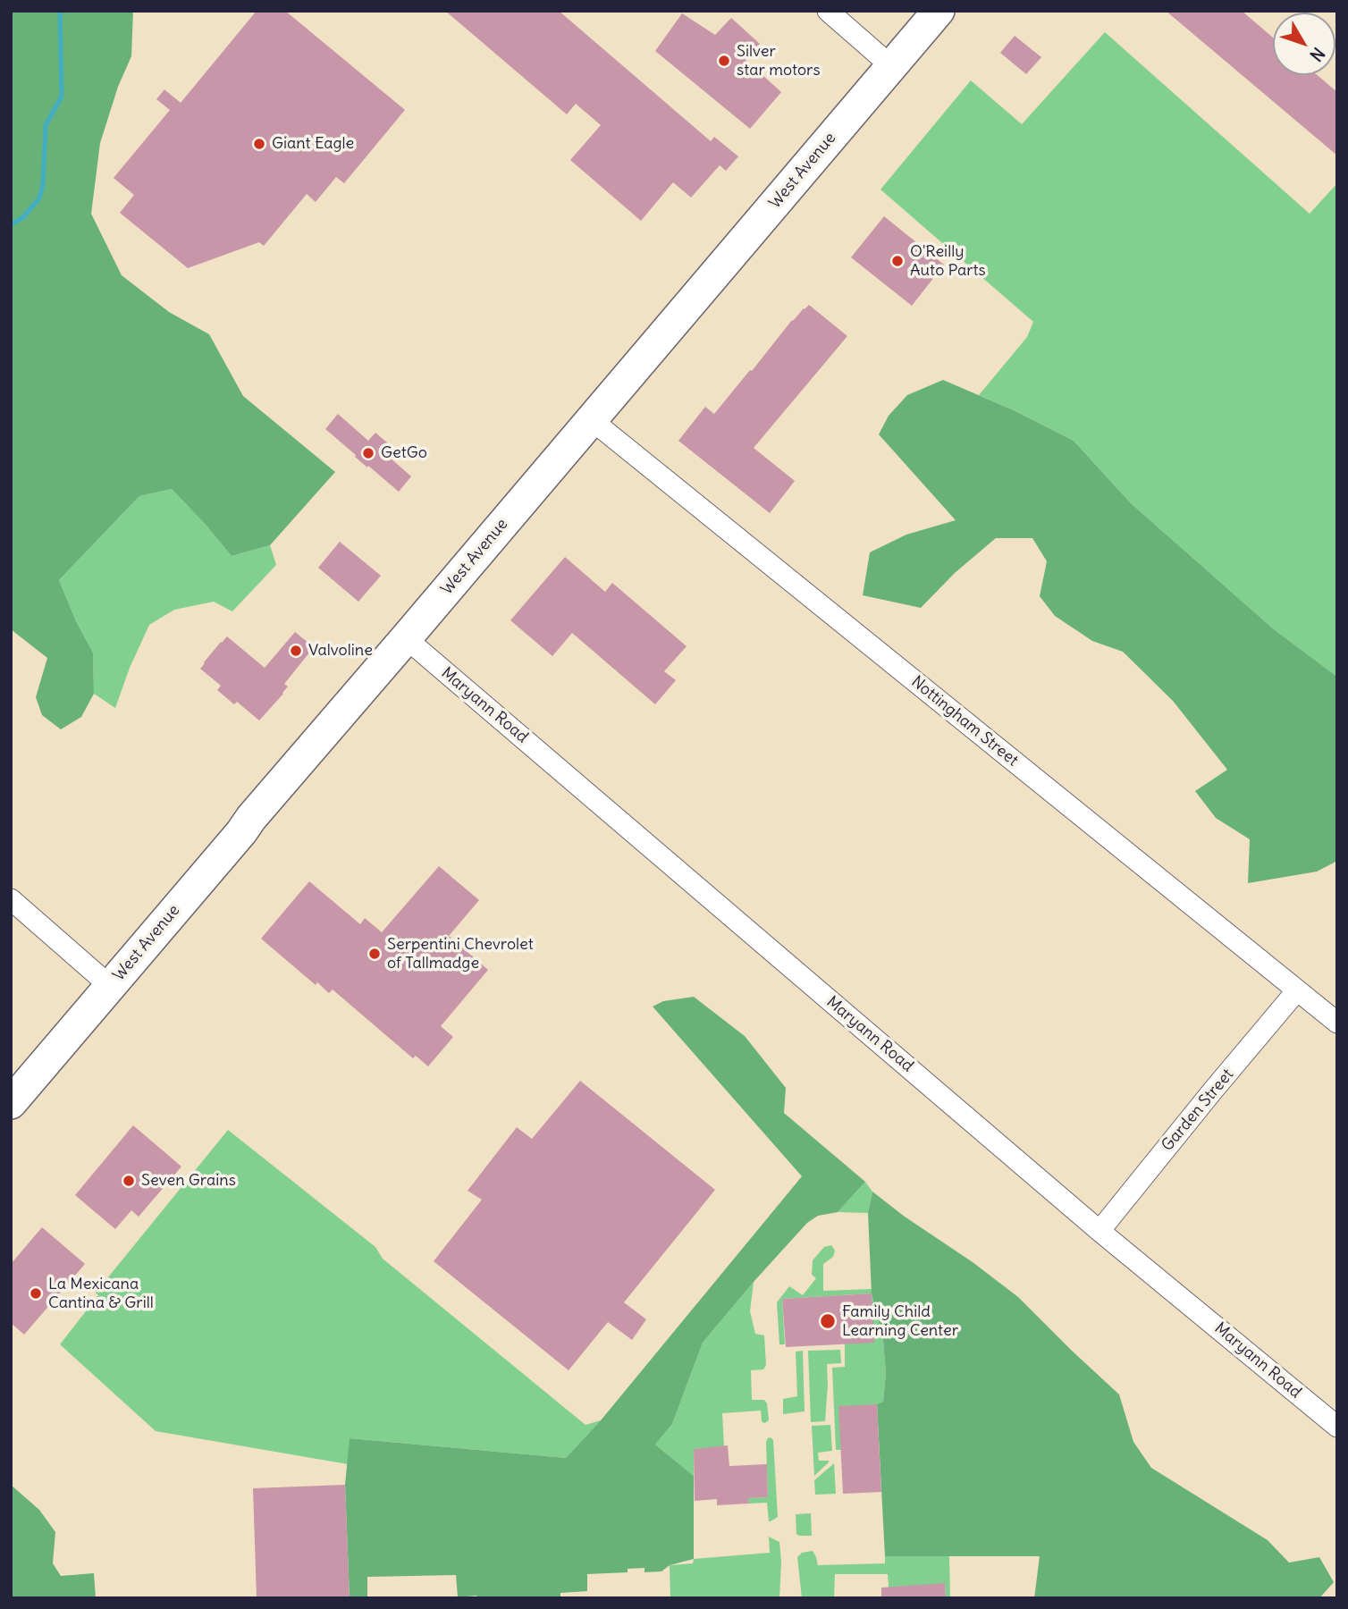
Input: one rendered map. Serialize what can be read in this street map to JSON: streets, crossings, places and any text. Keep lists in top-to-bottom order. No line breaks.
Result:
{"streets":{"main road":["West Avenue"],"street":["Maryann Road","Nottingham Street","Garden Street"]},"crossings":[["West Avenue","Maryann Road"],["West Avenue","Nottingham Street"],["Maryann Road","Garden Street"],["Nottingham Street","Garden Street"]],"places":["Silver star motors","Giant Eagle","O'Reilly Auto Parts","GetGo","Valvoline","Serpentini Chevrolet of Tallmadge","Seven Grains","La Mexicana Cantina & Grill","Family Child Learning Center"],"north":"bottom right"}
